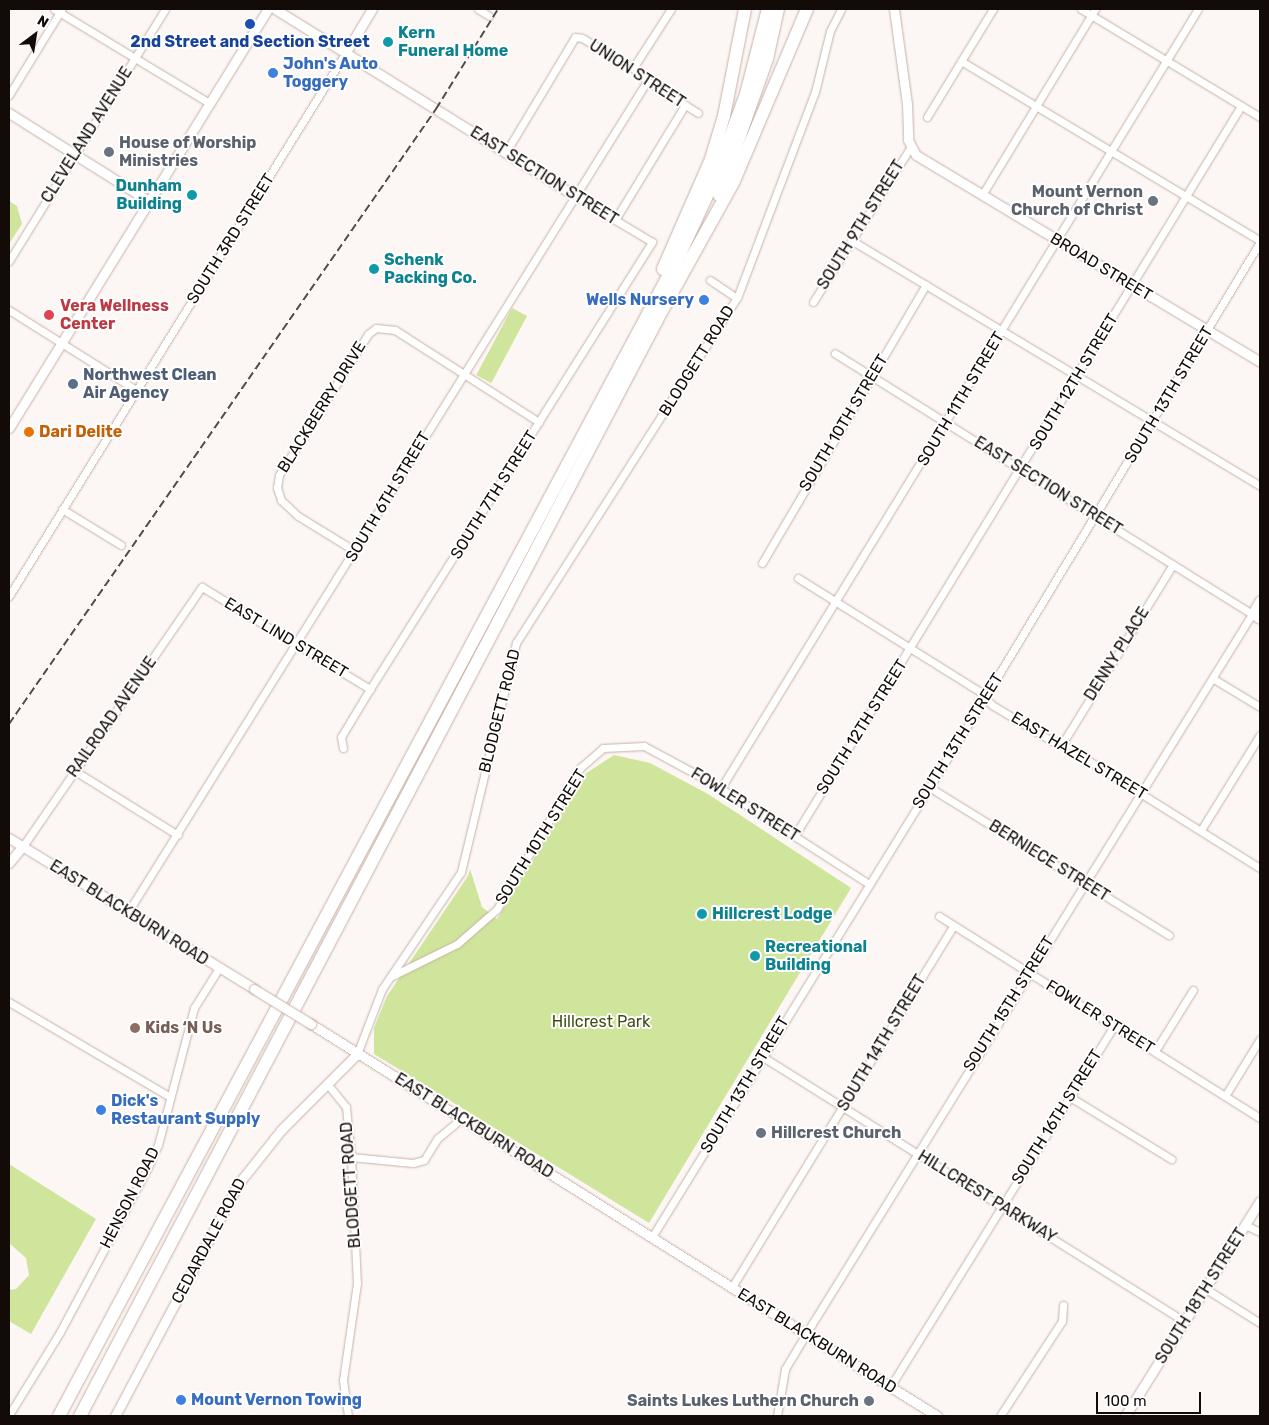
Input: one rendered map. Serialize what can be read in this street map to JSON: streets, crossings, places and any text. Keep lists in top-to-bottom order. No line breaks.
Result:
{"streets":{"street":["UNION STREET","CLEVELAND AVENUE","EAST SECTION STREET","SOUTH 9TH STREET","SOUTH 3RD STREET","BROAD STREET","BLODGETT ROAD","SOUTH 12TH STREET","SOUTH 13TH STREET","SOUTH 11TH STREET","BLACKBERRY DRIVE","SOUTH 10TH STREET","SOUTH 7TH STREET","SOUTH 6TH STREET","EAST LIND STREET","DENNY PLACE","RAILROAD AVENUE","EAST HAZEL STREET","FOWLER STREET","BERNIECE STREET","EAST BLACKBURN ROAD","SOUTH 15TH STREET","SOUTH 14TH STREET","SOUTH 16TH STREET","HILLCREST PARKWAY","HENSON ROAD","CEDARDALE ROAD","SOUTH 18TH STREET"]},"crossings":[["UNION STREET","EAST SECTION STREET"],["UNION STREET","SOUTH 6TH STREET"],["EAST SECTION STREET","SOUTH 3RD STREET"],["EAST SECTION STREET","SOUTH 12TH STREET"],["EAST SECTION STREET","SOUTH 13TH STREET"],["EAST SECTION STREET","SOUTH 11TH STREET"],["EAST SECTION STREET","SOUTH 10TH STREET"],["EAST SECTION STREET","SOUTH 7TH STREET"],["EAST SECTION STREET","SOUTH 6TH STREET"],["EAST SECTION STREET","DENNY PLACE"],["EAST SECTION STREET","SOUTH 15TH STREET"],["SOUTH 9TH STREET","BROAD STREET"],["BROAD STREET","SOUTH 12TH STREET"],["BROAD STREET","SOUTH 13TH STREET"],["BROAD STREET","SOUTH 11TH STREET"],["BLODGETT ROAD","SOUTH 10TH STREET"],["BLODGETT ROAD","EAST BLACKBURN ROAD"],["BLODGETT ROAD","CEDARDALE ROAD"],["SOUTH 12TH STREET","EAST HAZEL STREET"],["SOUTH 12TH STREET","FOWLER STREET"],["SOUTH 13TH STREET","EAST HAZEL STREET"],["SOUTH 13TH STREET","FOWLER STREET"],["SOUTH 13TH STREET","BERNIECE STREET"],["SOUTH 13TH STREET","EAST BLACKBURN ROAD"],["SOUTH 13TH STREET","HILLCREST PARKWAY"],["SOUTH 11TH STREET","EAST HAZEL STREET"],["SOUTH 11TH STREET","FOWLER STREET"],["BLACKBERRY DRIVE","SOUTH 6TH STREET"],["SOUTH 10TH STREET","FOWLER STREET"],["SOUTH 7TH STREET","EAST LIND STREET"],["SOUTH 6TH STREET","EAST LIND STREET"],["SOUTH 6TH STREET","EAST BLACKBURN ROAD"],["EAST LIND STREET","RAILROAD AVENUE"],["DENNY PLACE","EAST HAZEL STREET"],["RAILROAD AVENUE","EAST BLACKBURN ROAD"],["EAST HAZEL STREET","SOUTH 15TH STREET"],["FOWLER STREET","SOUTH 15TH STREET"],["FOWLER STREET","SOUTH 14TH STREET"],["FOWLER STREET","SOUTH 16TH STREET"],["BERNIECE STREET","SOUTH 15TH STREET"],["EAST BLACKBURN ROAD","SOUTH 15TH STREET"],["EAST BLACKBURN ROAD","SOUTH 14TH STREET"],["EAST BLACKBURN ROAD","SOUTH 16TH STREET"],["EAST BLACKBURN ROAD","HENSON ROAD"],["SOUTH 15TH STREET","HILLCREST PARKWAY"],["SOUTH 14TH STREET","HILLCREST PARKWAY"],["SOUTH 16TH STREET","HILLCREST PARKWAY"],["HILLCREST PARKWAY","SOUTH 18TH STREET"]],"parks":["Hillcrest Park"],"places":["2nd Street and Section Street","Kern Funeral Home","John's Auto Toggery","House of Worship Ministries","Dunham Building","Mount Vernon Church of Christ","Schenk Packing Co.","Wells Nursery","Vera Wellness Center","Northwest Clean Air Agency","Dari Delite","Hillcrest Lodge","Recreational Building","Kids ‘N Us","Dick's Restaurant Supply","Hillcrest Church","Mount Vernon Towing","Saints Lukes Luthern Church"],"scale_bar":"100 m","north":"top right"}
